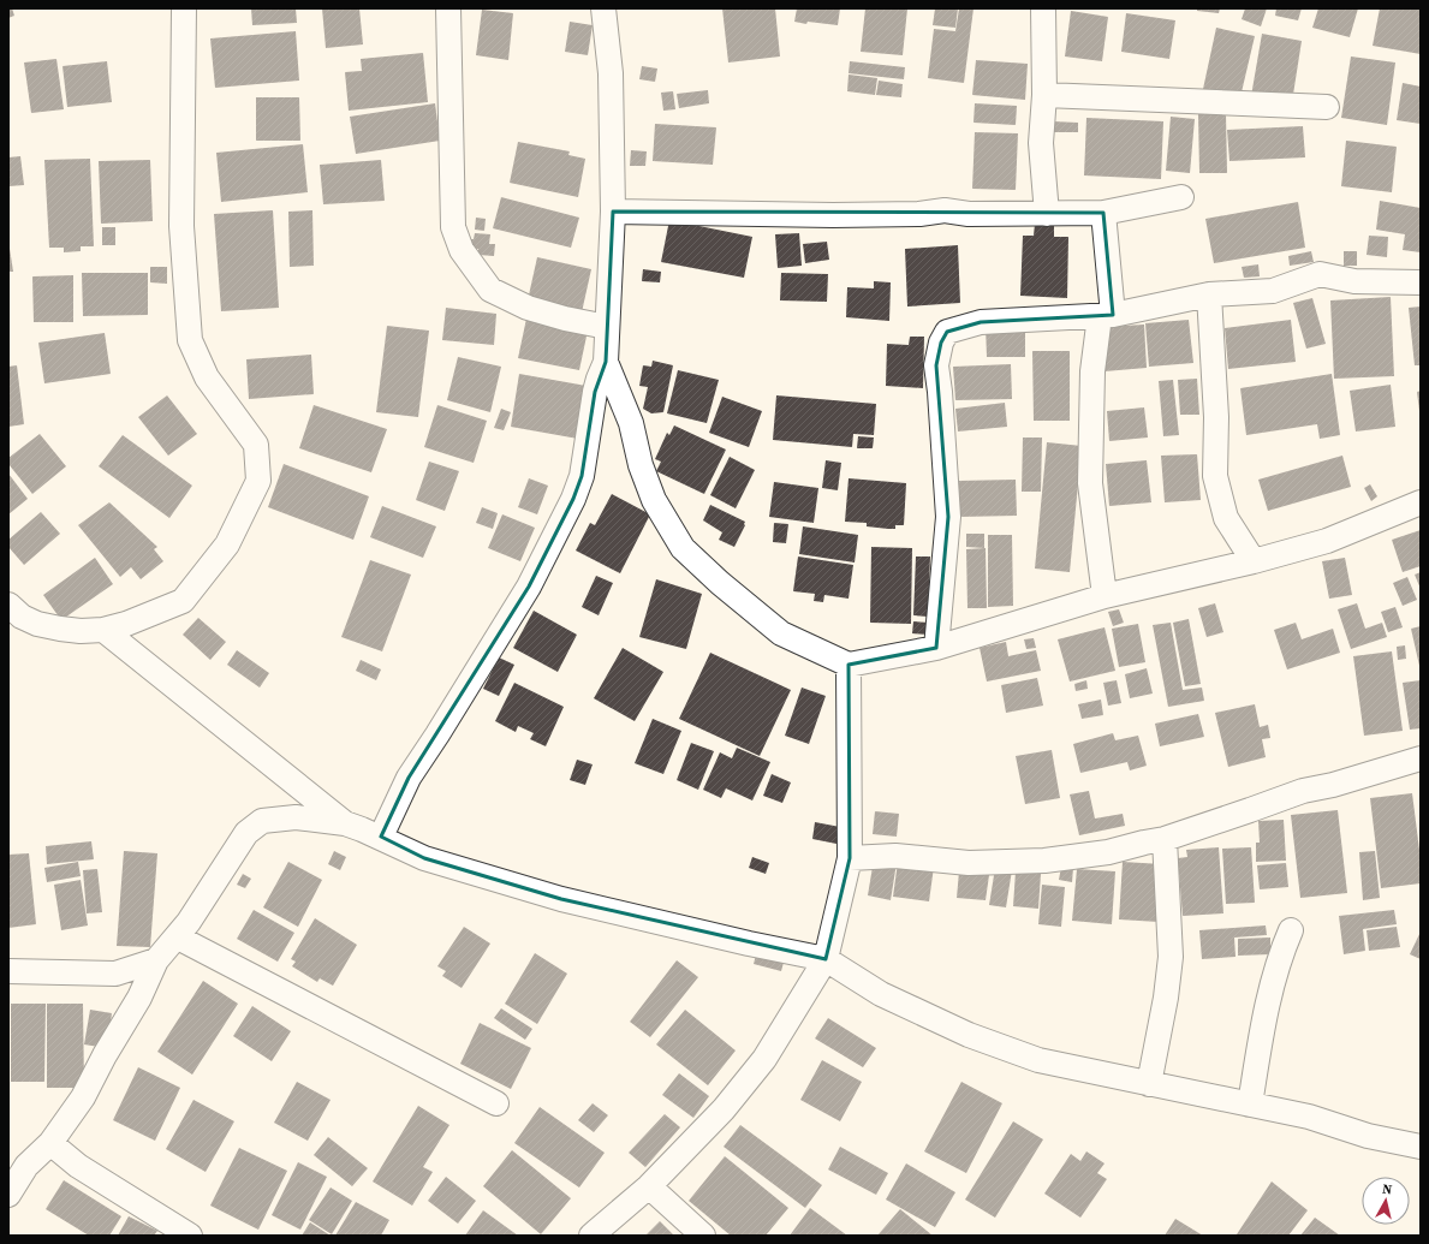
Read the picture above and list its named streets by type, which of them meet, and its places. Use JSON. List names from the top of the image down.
{
  "north": "top"
}
